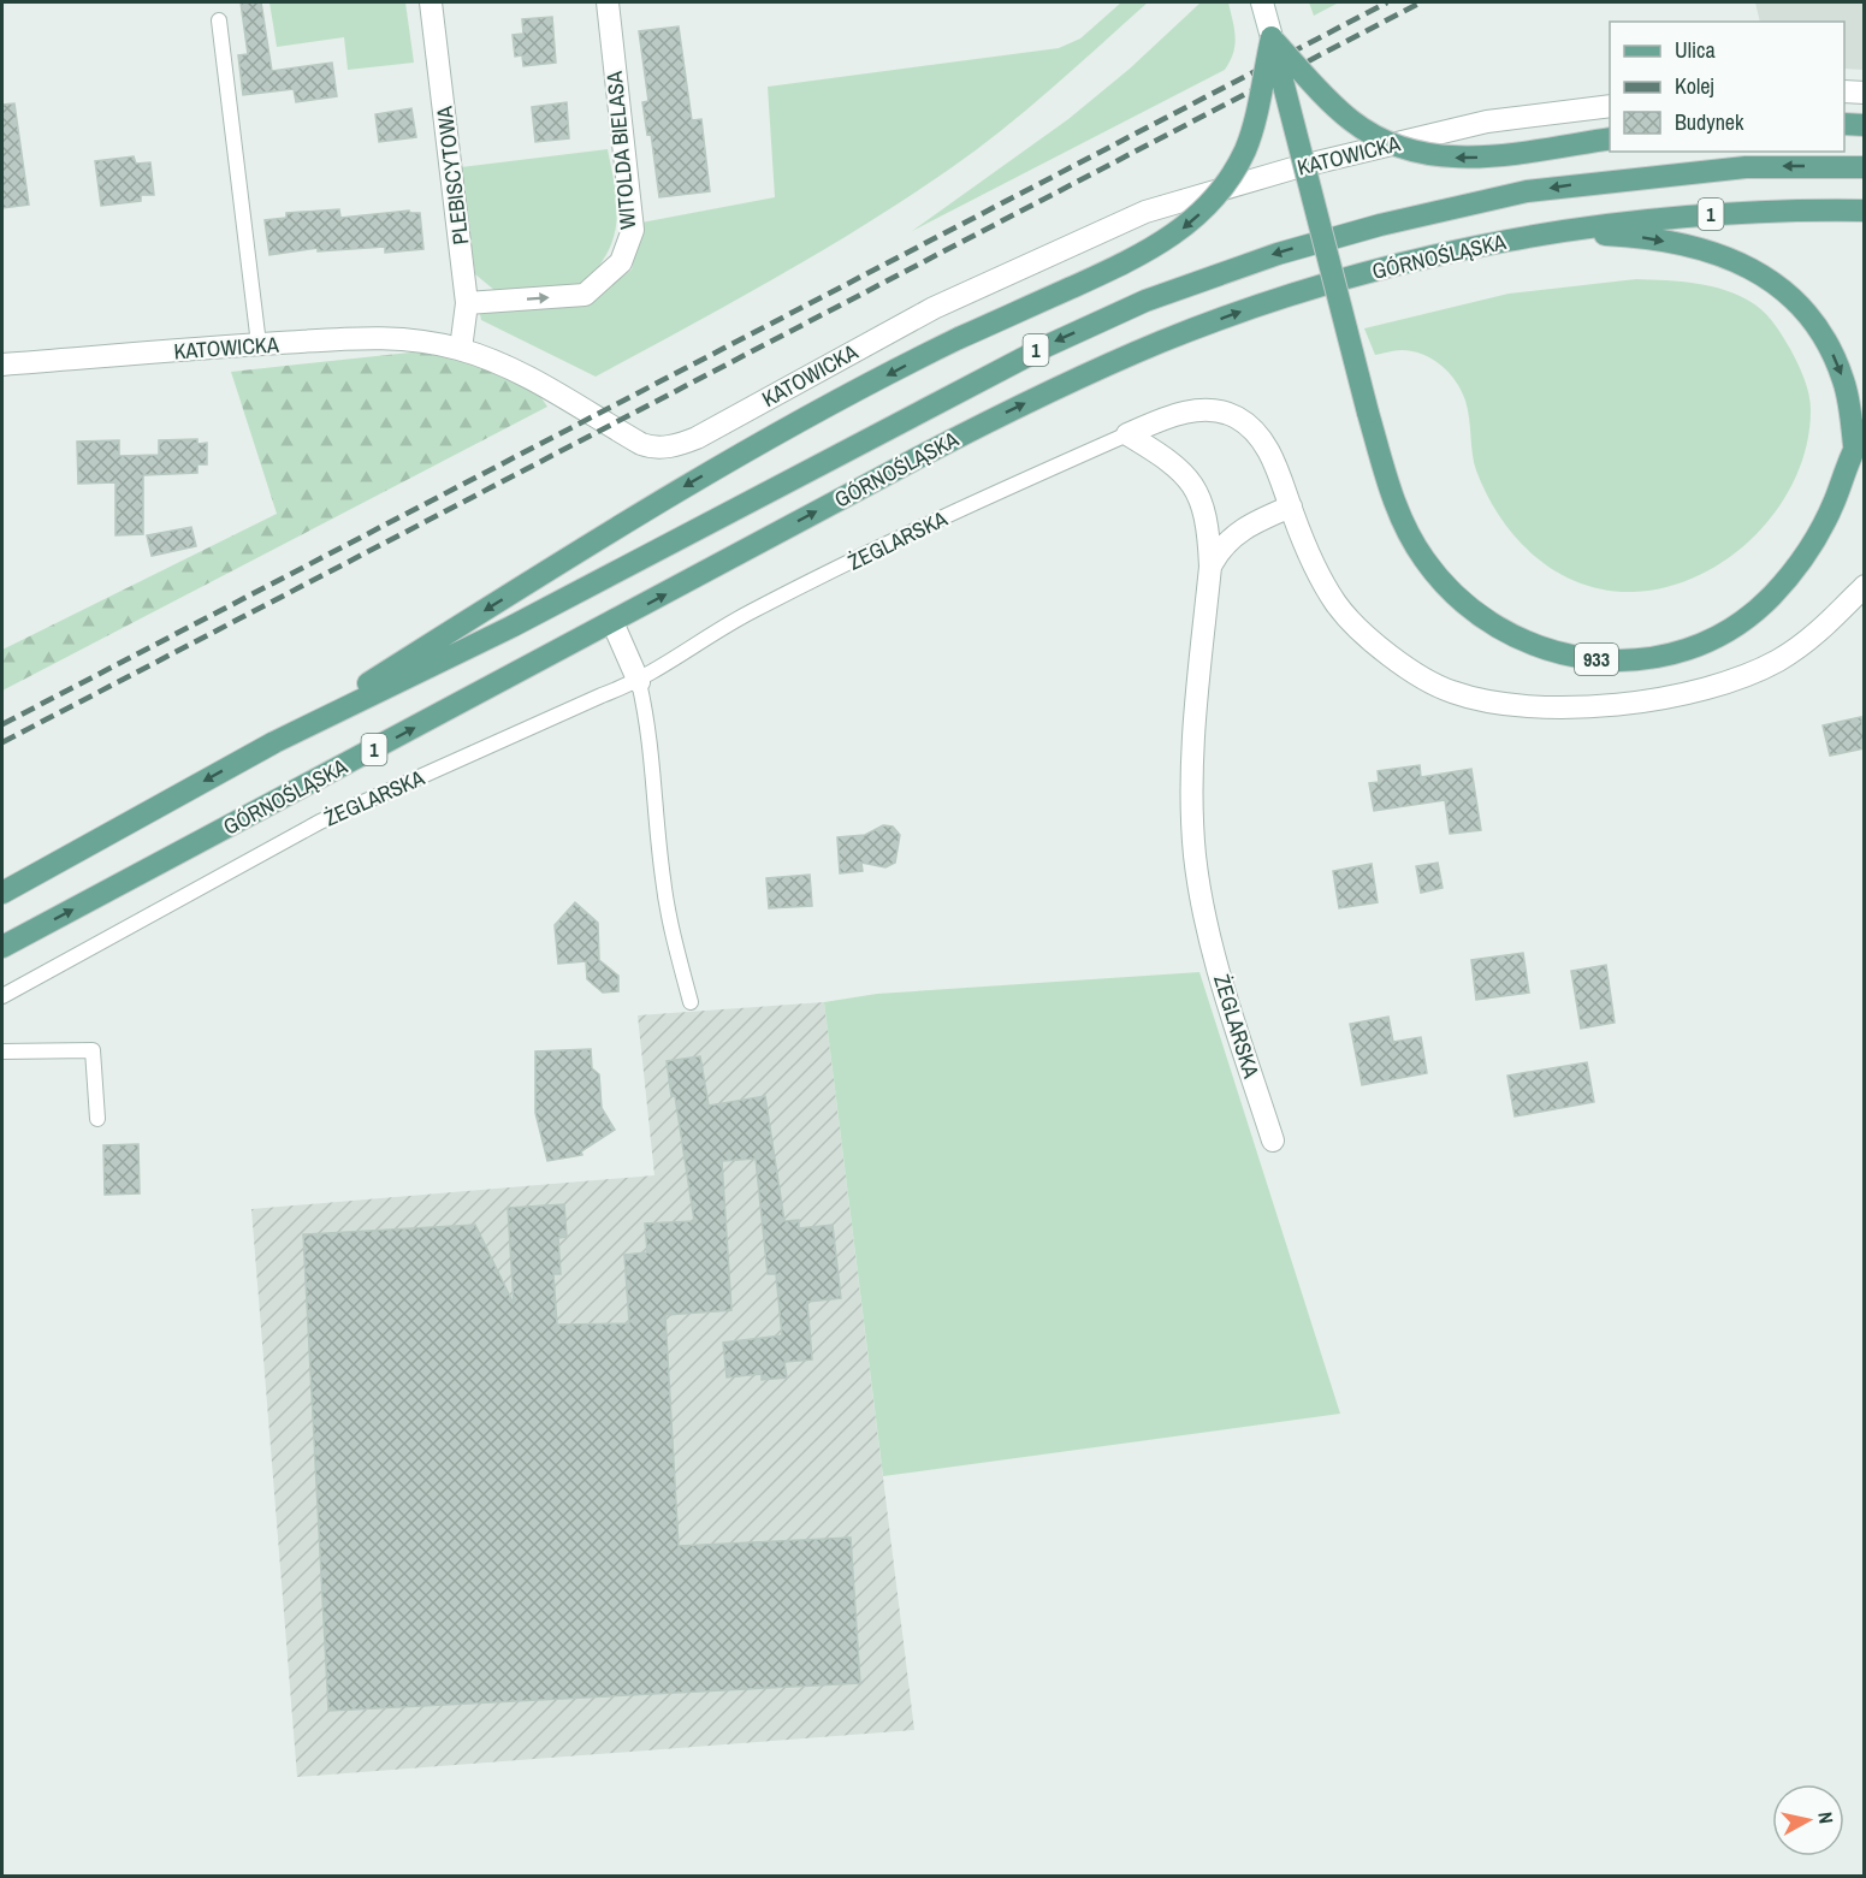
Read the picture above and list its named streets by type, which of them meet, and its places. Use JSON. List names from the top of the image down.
{
  "streets": {
    "main road": ["1", "GÓRNOŚLĄSKA", "933"],
    "street": [
      "WITOLDA BIELASA",
      "KATOWICKA",
      "PLEBISCYTOWA",
      "ŻEGLARSKA"
    ]
  },
  "crossings": [
    ["WITOLDA BIELASA", "PLEBISCYTOWA"],
    ["KATOWICKA", "PLEBISCYTOWA"]
  ],
  "legend": ["Ulica", "Kolej", "Budynek"],
  "north": "right"
}
